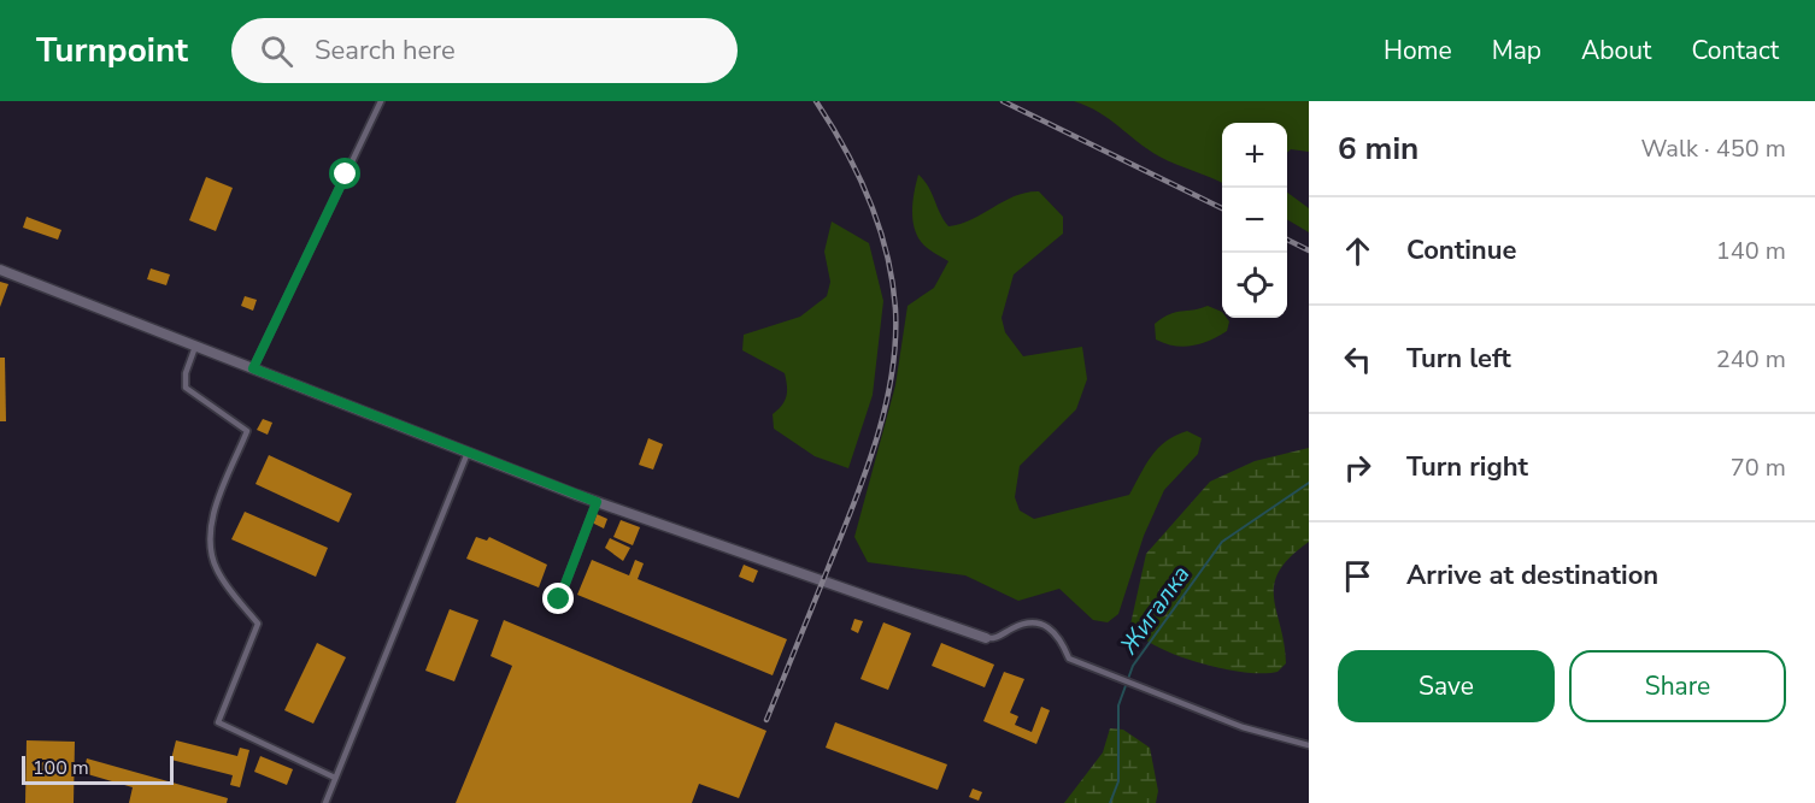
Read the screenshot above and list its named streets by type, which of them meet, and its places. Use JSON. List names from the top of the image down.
{
  "water": ["Жигалка"],
  "scale_bar": "100 m",
  "page": {
    "header": "Turnpoint",
    "search": "Search here",
    "nav": [
      "Home",
      "Map",
      "About",
      "Contact"
    ],
    "heading": ["6 min", "Walk · 450 m"],
    "map_buttons": ["+", "−"],
    "list": [
      ["Continue", "140 m"],
      ["Turn left", "240 m"],
      ["Turn right", "70 m"],
      "Arrive at destination"
    ],
    "buttons": ["Save", "Share"],
    "scale": "100 m"
  }
}
